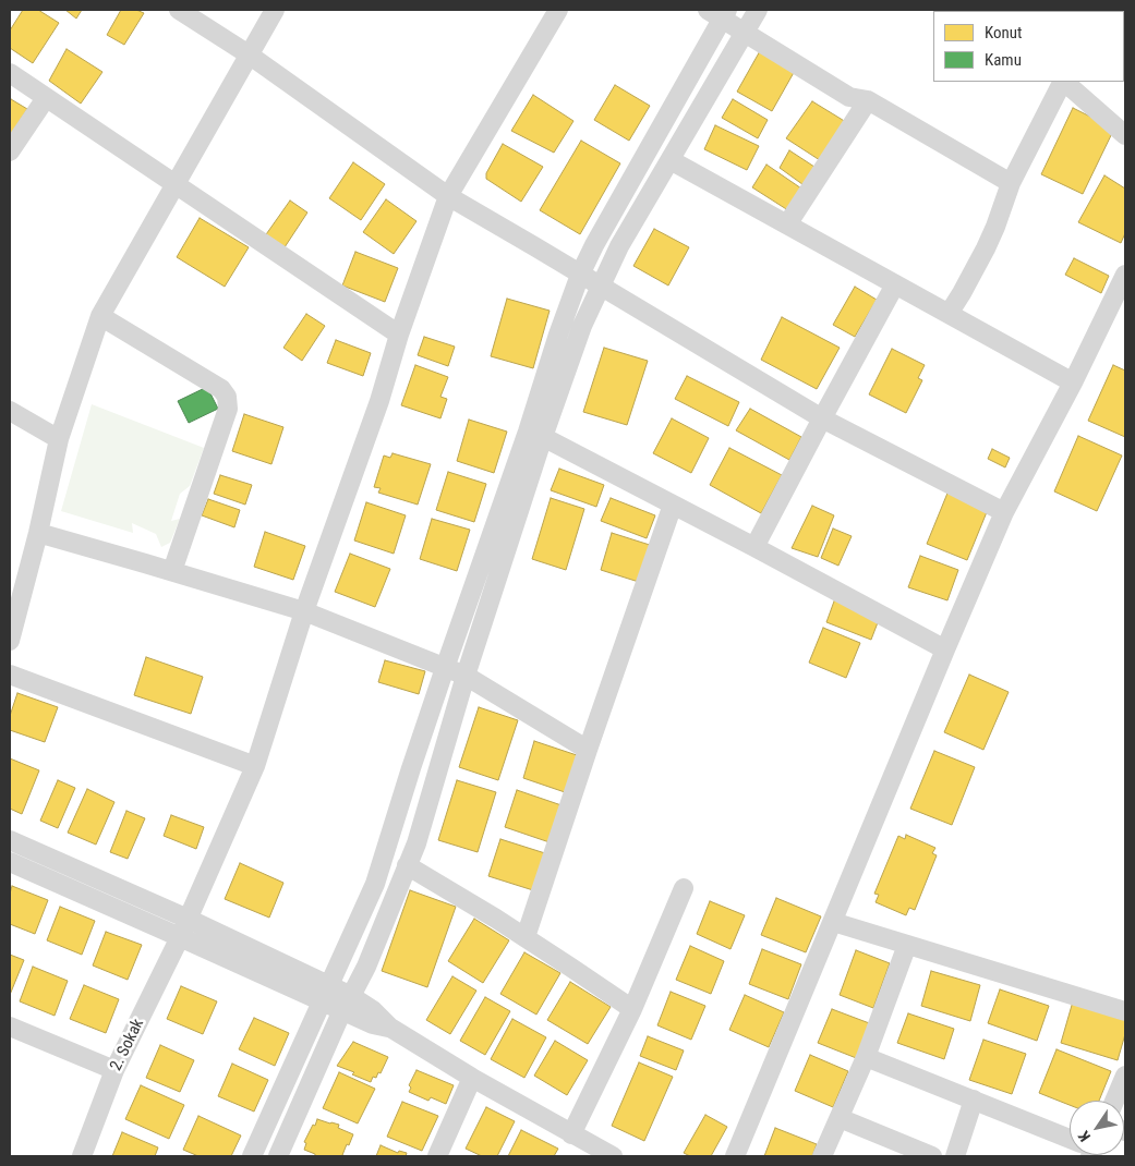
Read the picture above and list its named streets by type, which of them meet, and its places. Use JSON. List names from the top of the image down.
{
  "streets": {
    "street": ["2. Sokak"]
  },
  "legend": ["Konut", "Kamu"],
  "north": "bottom left"
}
